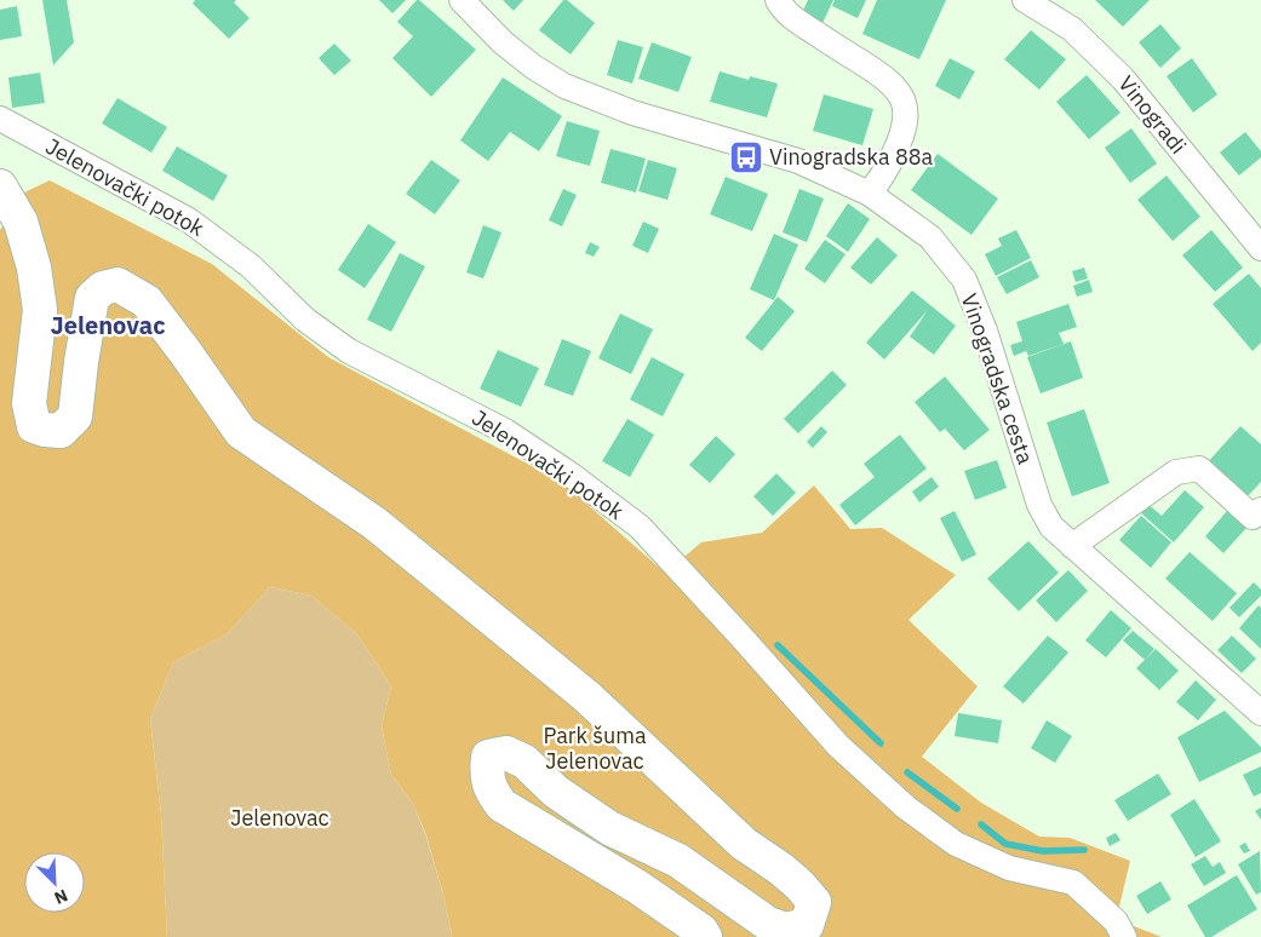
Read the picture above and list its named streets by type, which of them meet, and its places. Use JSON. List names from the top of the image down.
{
  "streets": {
    "street": ["Vinogradi", "Jelenovački potok", "Vinogradska cesta"]
  },
  "districts": ["Jelenovac"],
  "parks": ["Park šuma Jelenovac", "Jelenovac"],
  "places": {
    "bus stop": ["Vinogradska 88a"]
  },
  "north": "bottom right"
}
